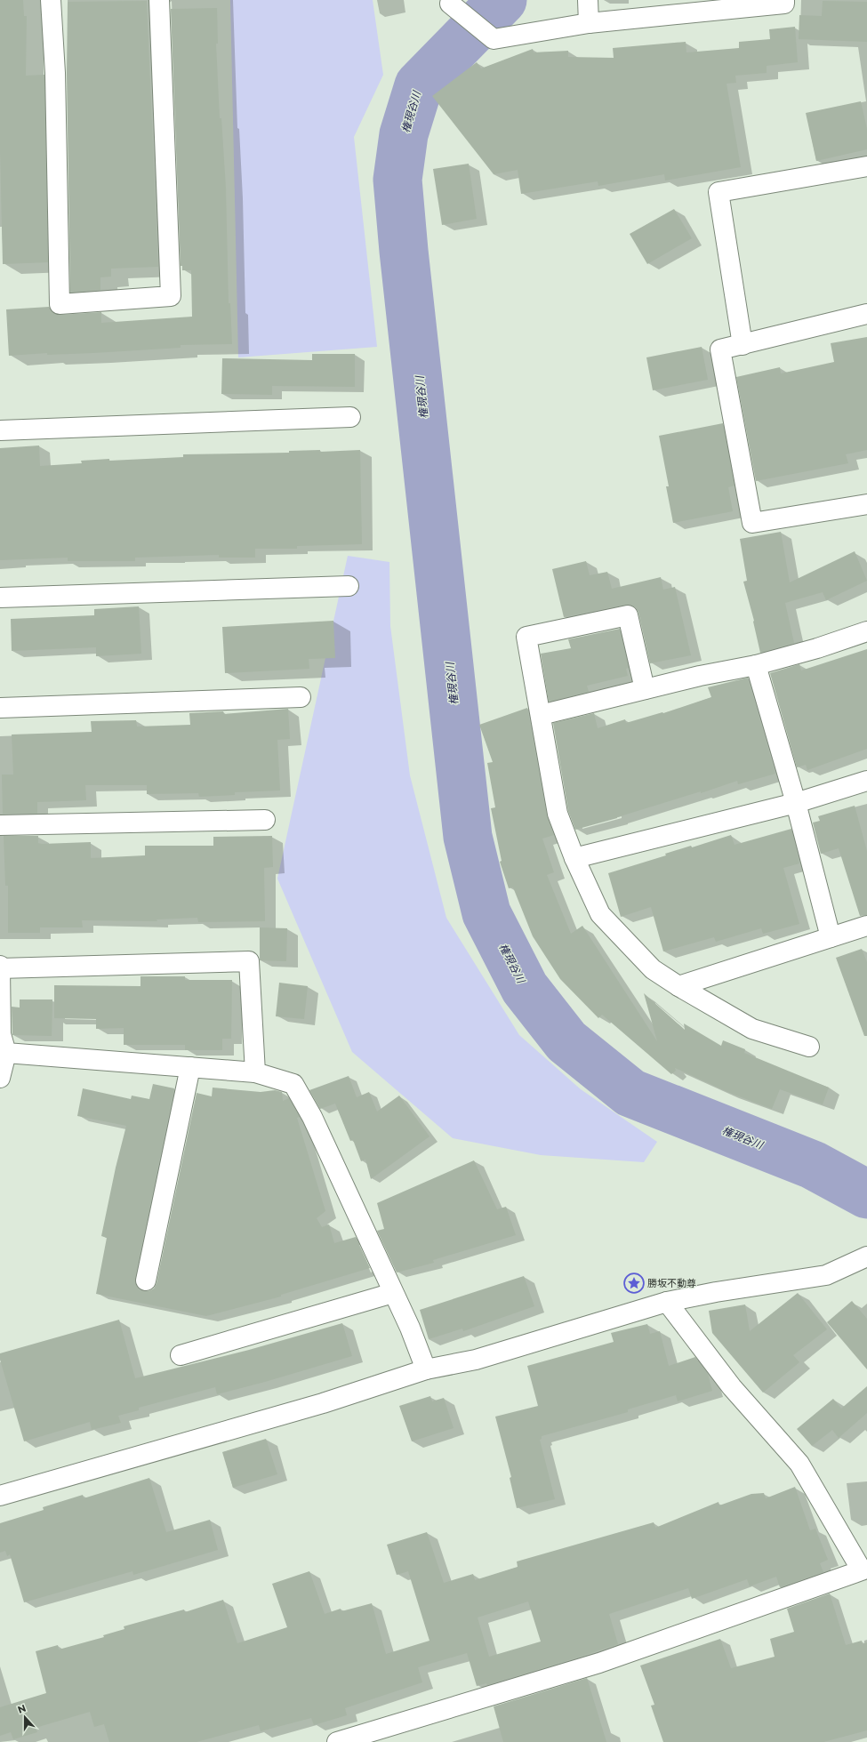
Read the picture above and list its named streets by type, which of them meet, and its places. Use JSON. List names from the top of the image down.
{
  "water": ["権現谷川"],
  "places": {
    "place": ["勝坂不動尊"]
  },
  "north": "top"
}
